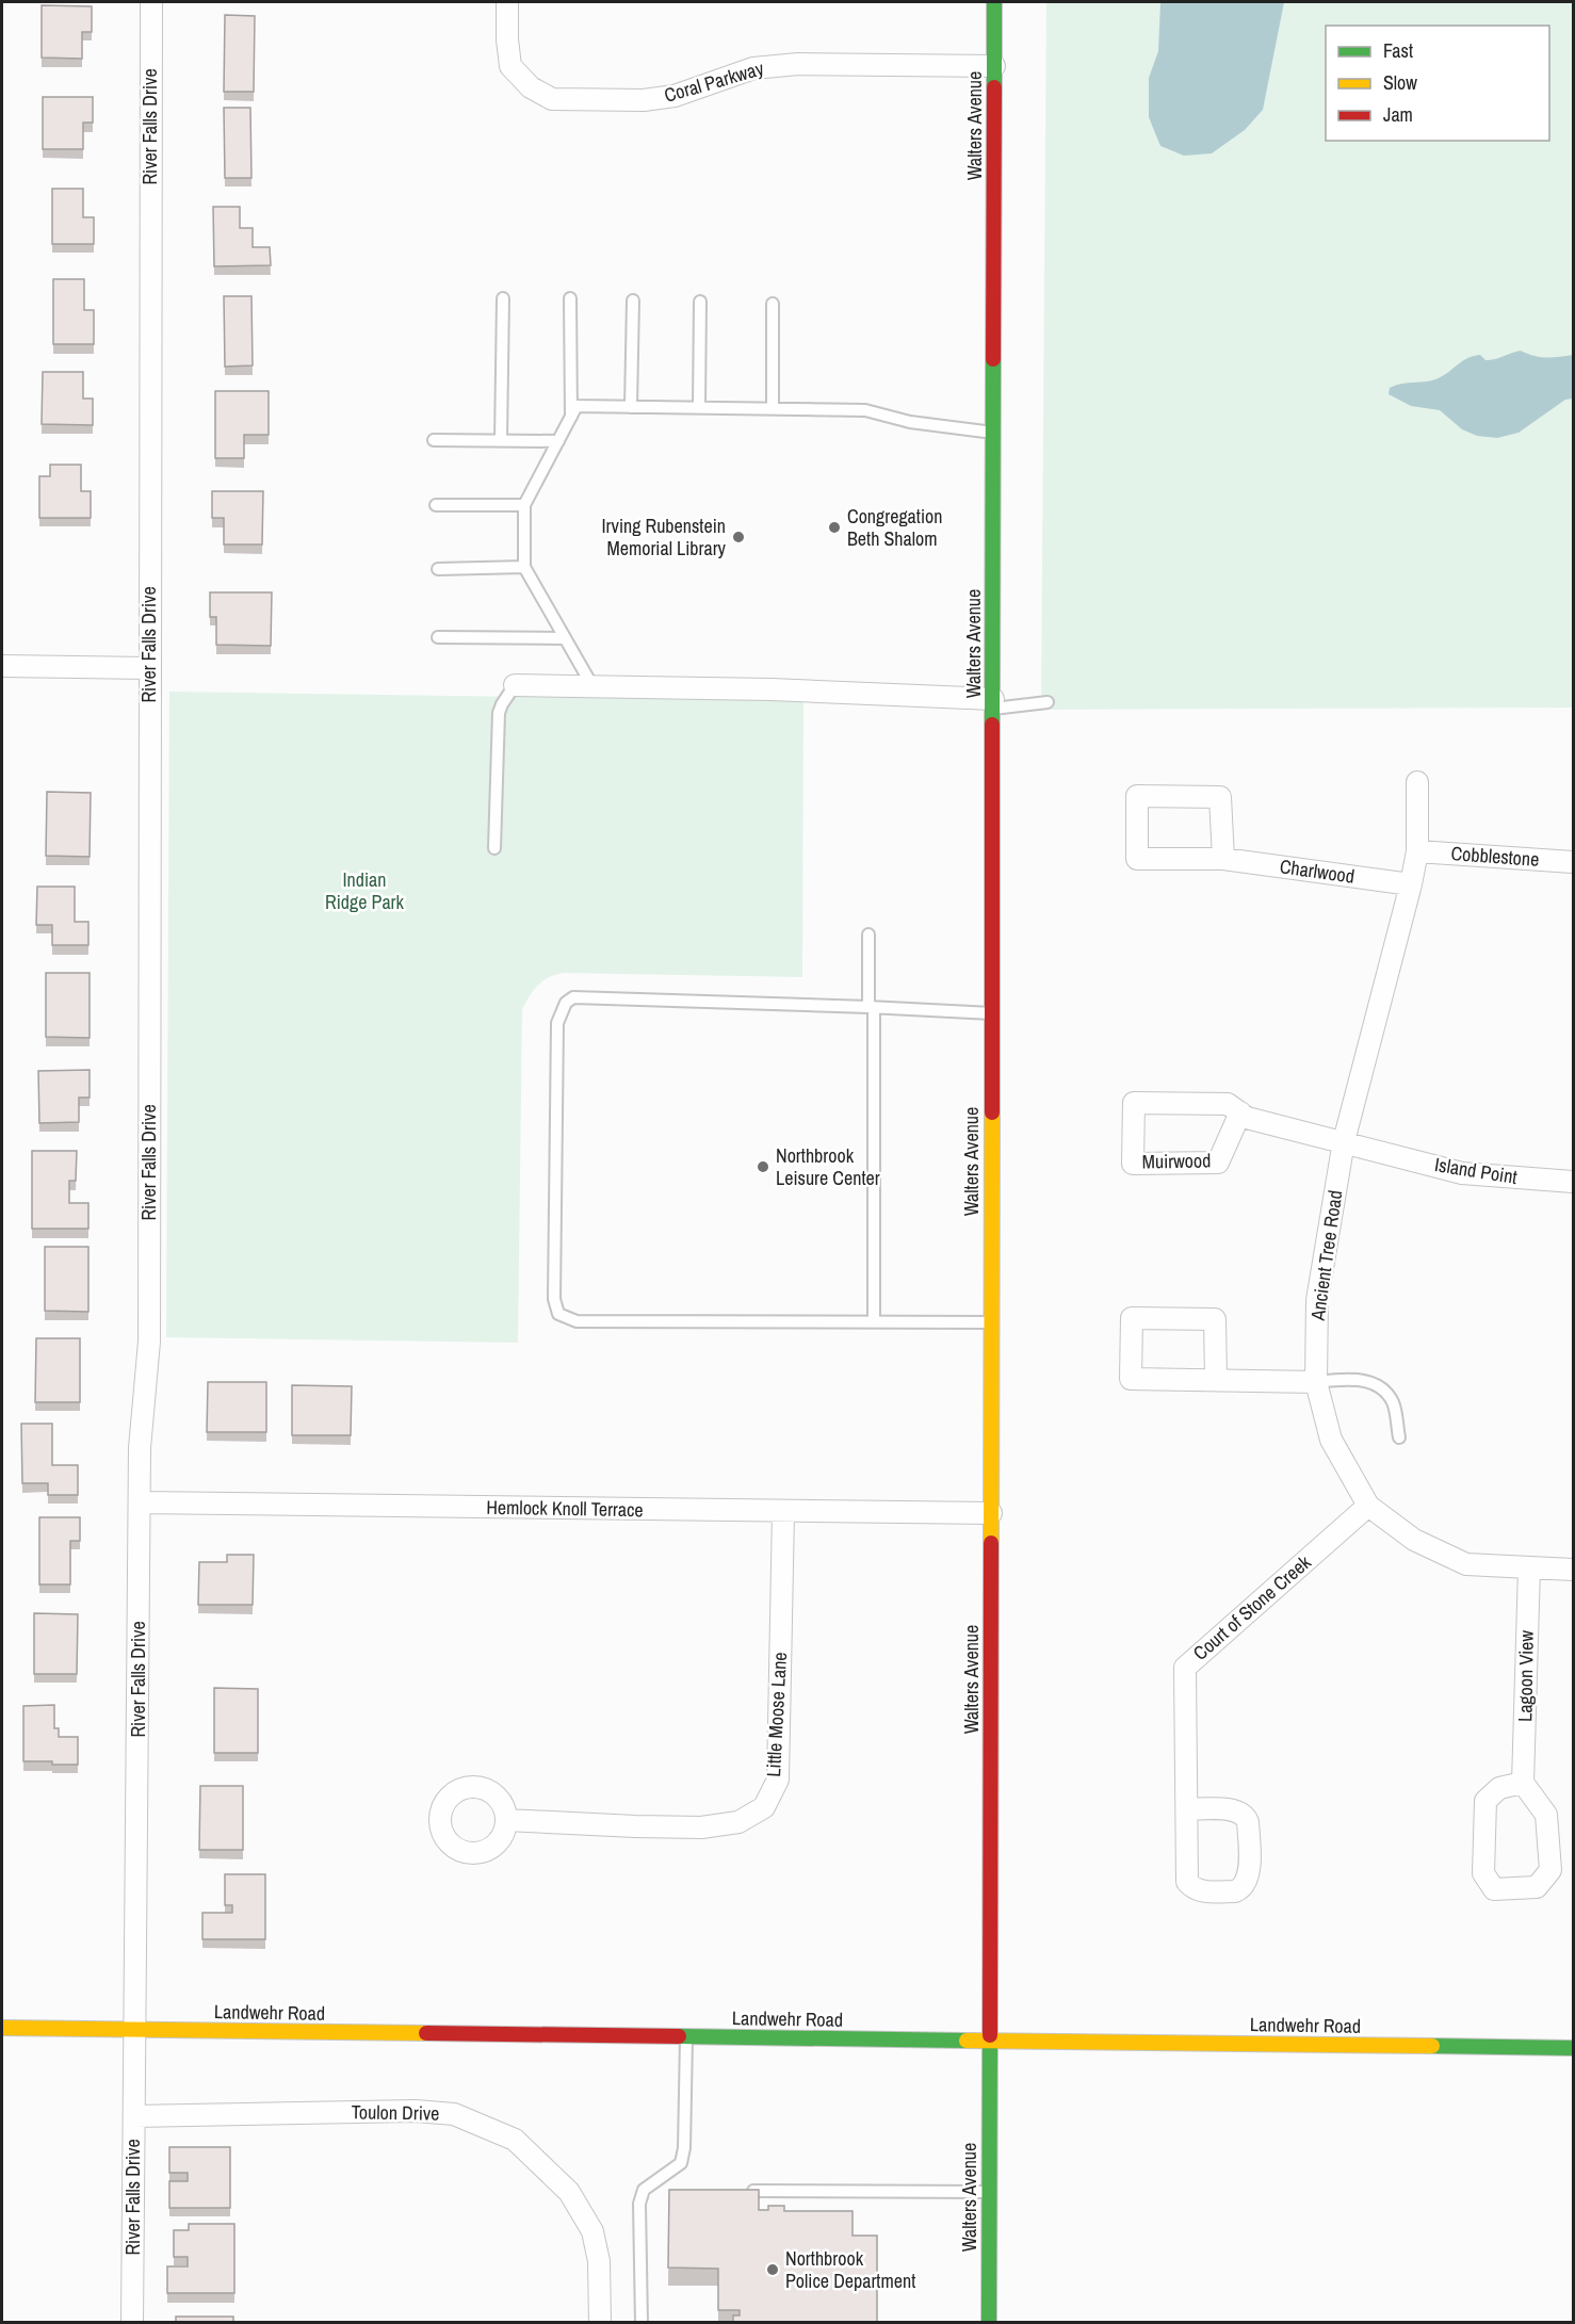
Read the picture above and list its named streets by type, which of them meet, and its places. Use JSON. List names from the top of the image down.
{
  "streets": {
    "main road": ["Walters Avenue", "Landwehr Road"],
    "street": [
      "Coral Parkway",
      "River Falls Drive",
      "Cobblestone",
      "Charlwood",
      "Muirwood",
      "Island Point",
      "Ancient Tree Road",
      "Hemlock Knoll Terrace",
      "Court of Stone Creek",
      "Lagoon View",
      "Little Moose Lane",
      "Toulon Drive"
    ]
  },
  "crossings": [
    ["Coral Parkway", "Walters Avenue"],
    ["Walters Avenue", "Hemlock Knoll Terrace"],
    ["Walters Avenue", "Landwehr Road"],
    ["River Falls Drive", "Hemlock Knoll Terrace"],
    ["River Falls Drive", "Landwehr Road"],
    ["River Falls Drive", "Toulon Drive"],
    ["Cobblestone", "Ancient Tree Road"],
    ["Charlwood", "Ancient Tree Road"],
    ["Muirwood", "Island Point"],
    ["Muirwood", "Ancient Tree Road"],
    ["Island Point", "Ancient Tree Road"],
    ["Ancient Tree Road", "Court of Stone Creek"],
    ["Ancient Tree Road", "Lagoon View"],
    ["Hemlock Knoll Terrace", "Little Moose Lane"]
  ],
  "parks": ["Indian Ridge Park"],
  "places": [
    "Congregation Beth Shalom",
    "Irving Rubenstein Memorial Library",
    "Northbrook Leisure Center",
    "Northbrook Police Department"
  ],
  "legend": ["Fast", "Slow", "Jam"]
}
